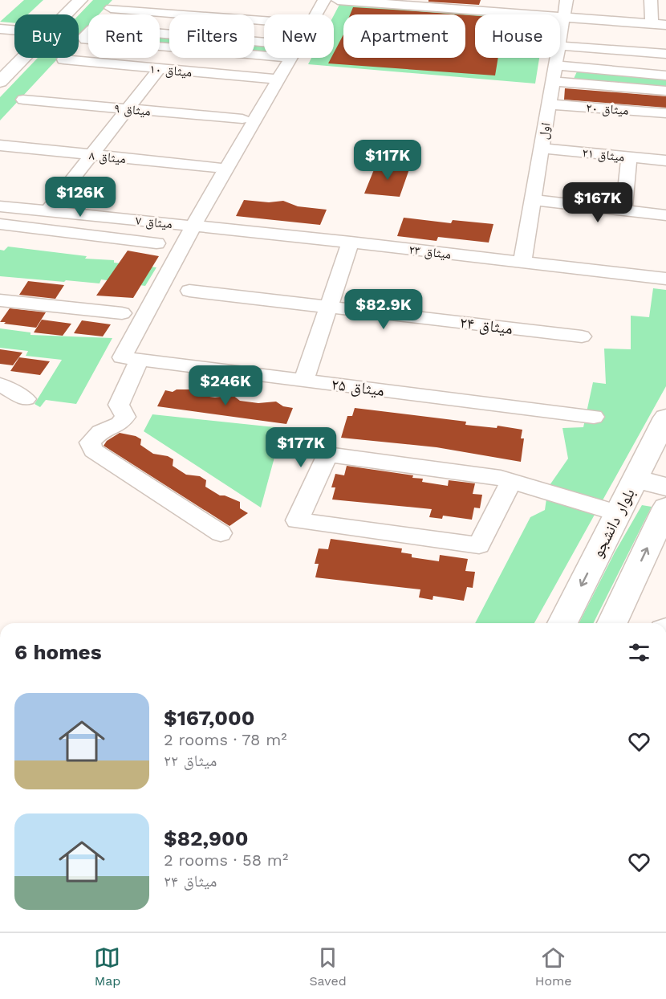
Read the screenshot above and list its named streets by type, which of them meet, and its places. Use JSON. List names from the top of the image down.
{
  "streets": {
    "main road": ["بلوار دانشجو"],
    "street": [
      "میثاق ۱۰",
      "میثاق ۲۰",
      "میثاق ۹",
      "اول",
      "میثاق ۲۱",
      "میثاق ۸",
      "میثاق ۷",
      "میثاق ۲۳",
      "میثاق ۲۴",
      "میثاق ۲۵"
    ]
  },
  "crossings": [
    ["میثاق ۲۰", "اول"],
    ["اول", "میثاق ۲۱"],
    ["اول", "میثاق ۲۳"],
    ["میثاق ۷", "میثاق ۲۳"]
  ],
  "page": {
    "chip": [
      "Buy",
      "Rent",
      "Filters",
      "New",
      "Apartment",
      "House"
    ],
    "price": [
      "$117K",
      "$126K",
      "$167K",
      "$82.9K",
      "$246K",
      "$177K"
    ],
    "heading": "6 homes",
    "list": [
      {
        "name": "$167,000",
        "note": "2 rooms · 78 m² · میثاق ۲۲"
      },
      {
        "name": "$82,900",
        "note": "2 rooms · 58 m² · میثاق ۲۴"
      }
    ],
    "tabs": ["Map", "Saved", "Home"]
  }
}
